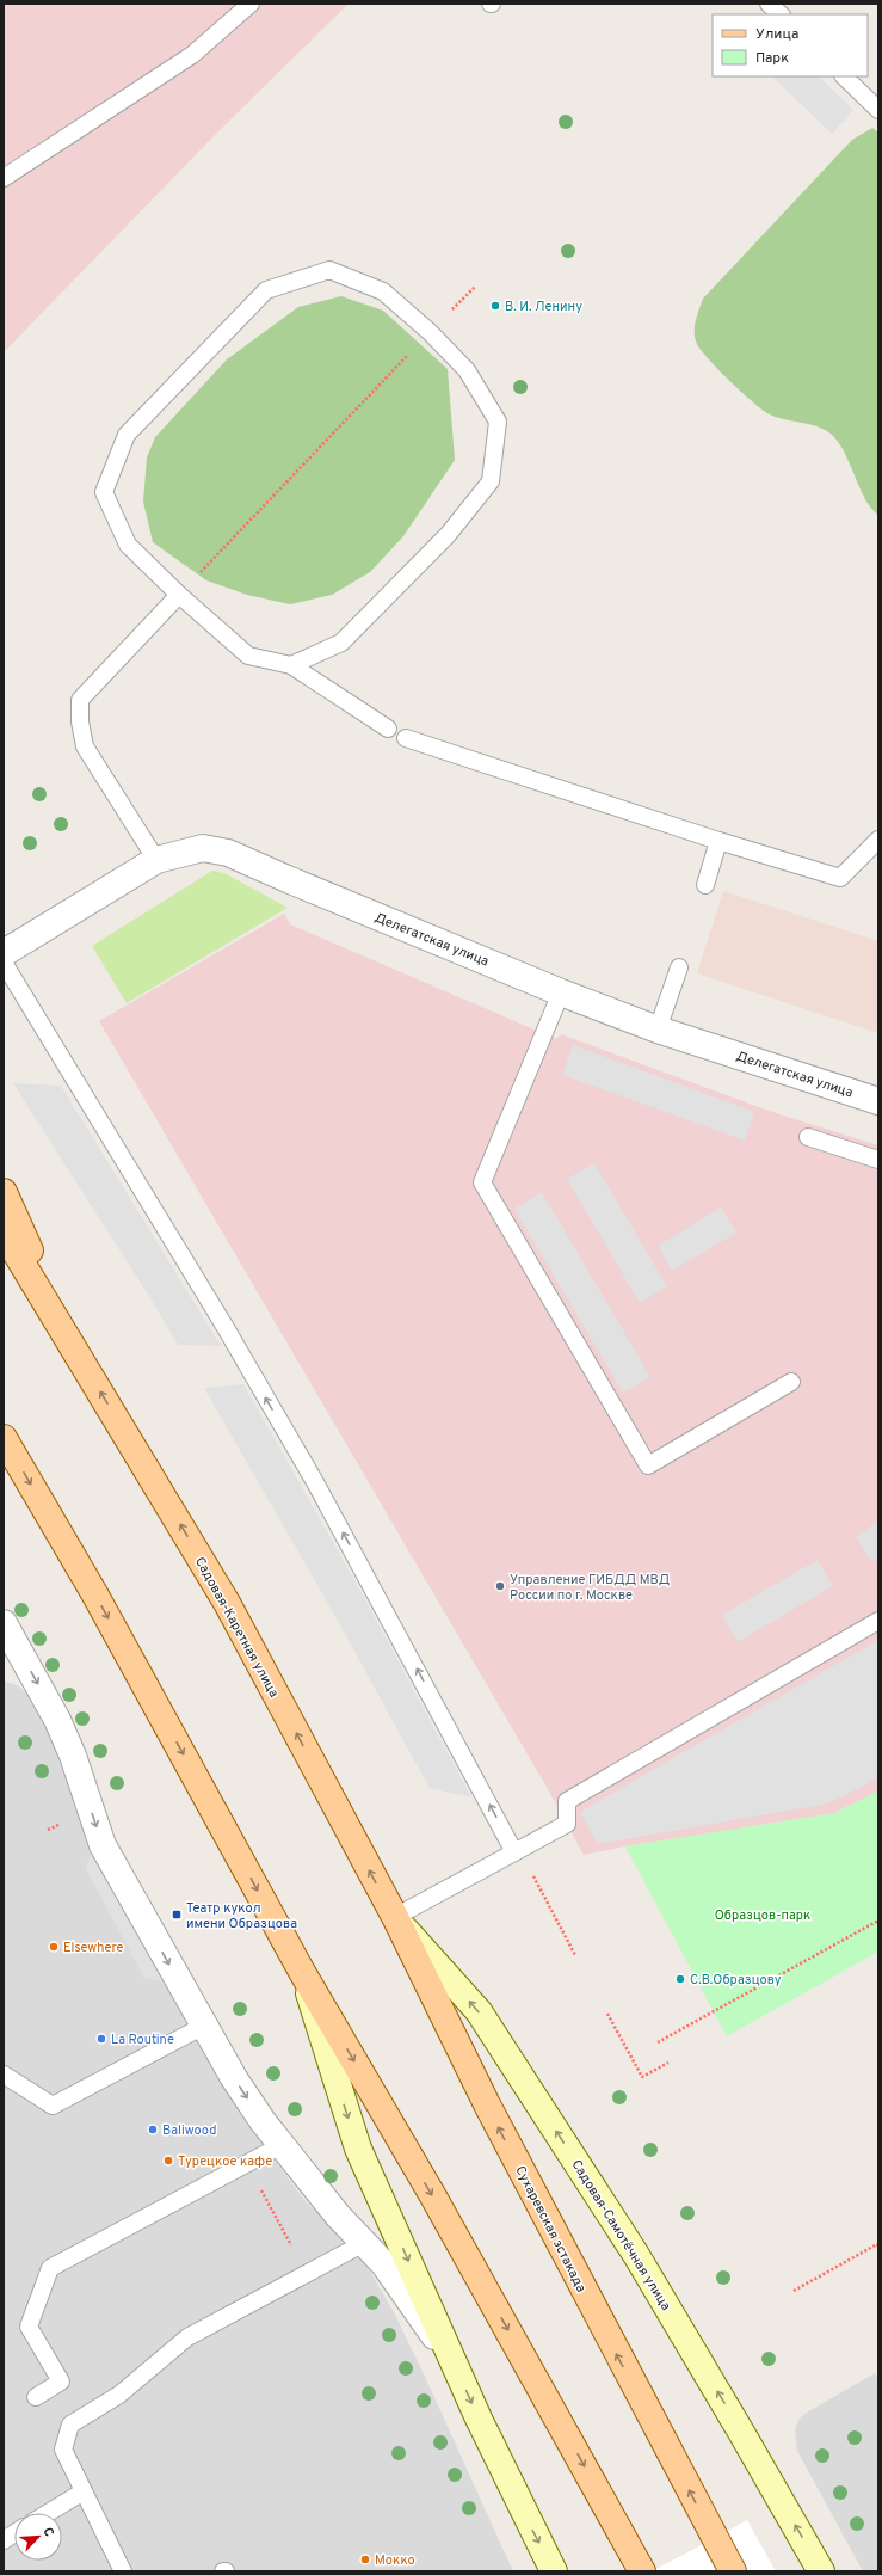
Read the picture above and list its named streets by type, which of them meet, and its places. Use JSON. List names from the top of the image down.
{
  "streets": {
    "main road": ["Садовая-Каретная улица", "Сухаревская эстакада", "Садовая-Самотёчная улица"],
    "street": ["Делегатская улица"]
  },
  "crossings": [
    ["Садовая-Каретная улица", "Сухаревская эстакада"],
    ["Садовая-Каретная улица", "Садовая-Самотёчная улица"],
    ["Сухаревская эстакада", "Садовая-Самотёчная улица"]
  ],
  "parks": ["Образцов-парк"],
  "places": {
    "other": [
      "В. И. Ленину",
      "Управление ГИБДД МВД России по г. Москве",
      "Elsewhere",
      "С.В.Образцову",
      "La Routine",
      "Baliwood",
      "Турецкое кафе",
      "Мокко"
    ],
    "transit": ["Театр кукол имени Образцова"]
  },
  "legend": ["Улица", "Парк"],
  "north": "top right"
}
